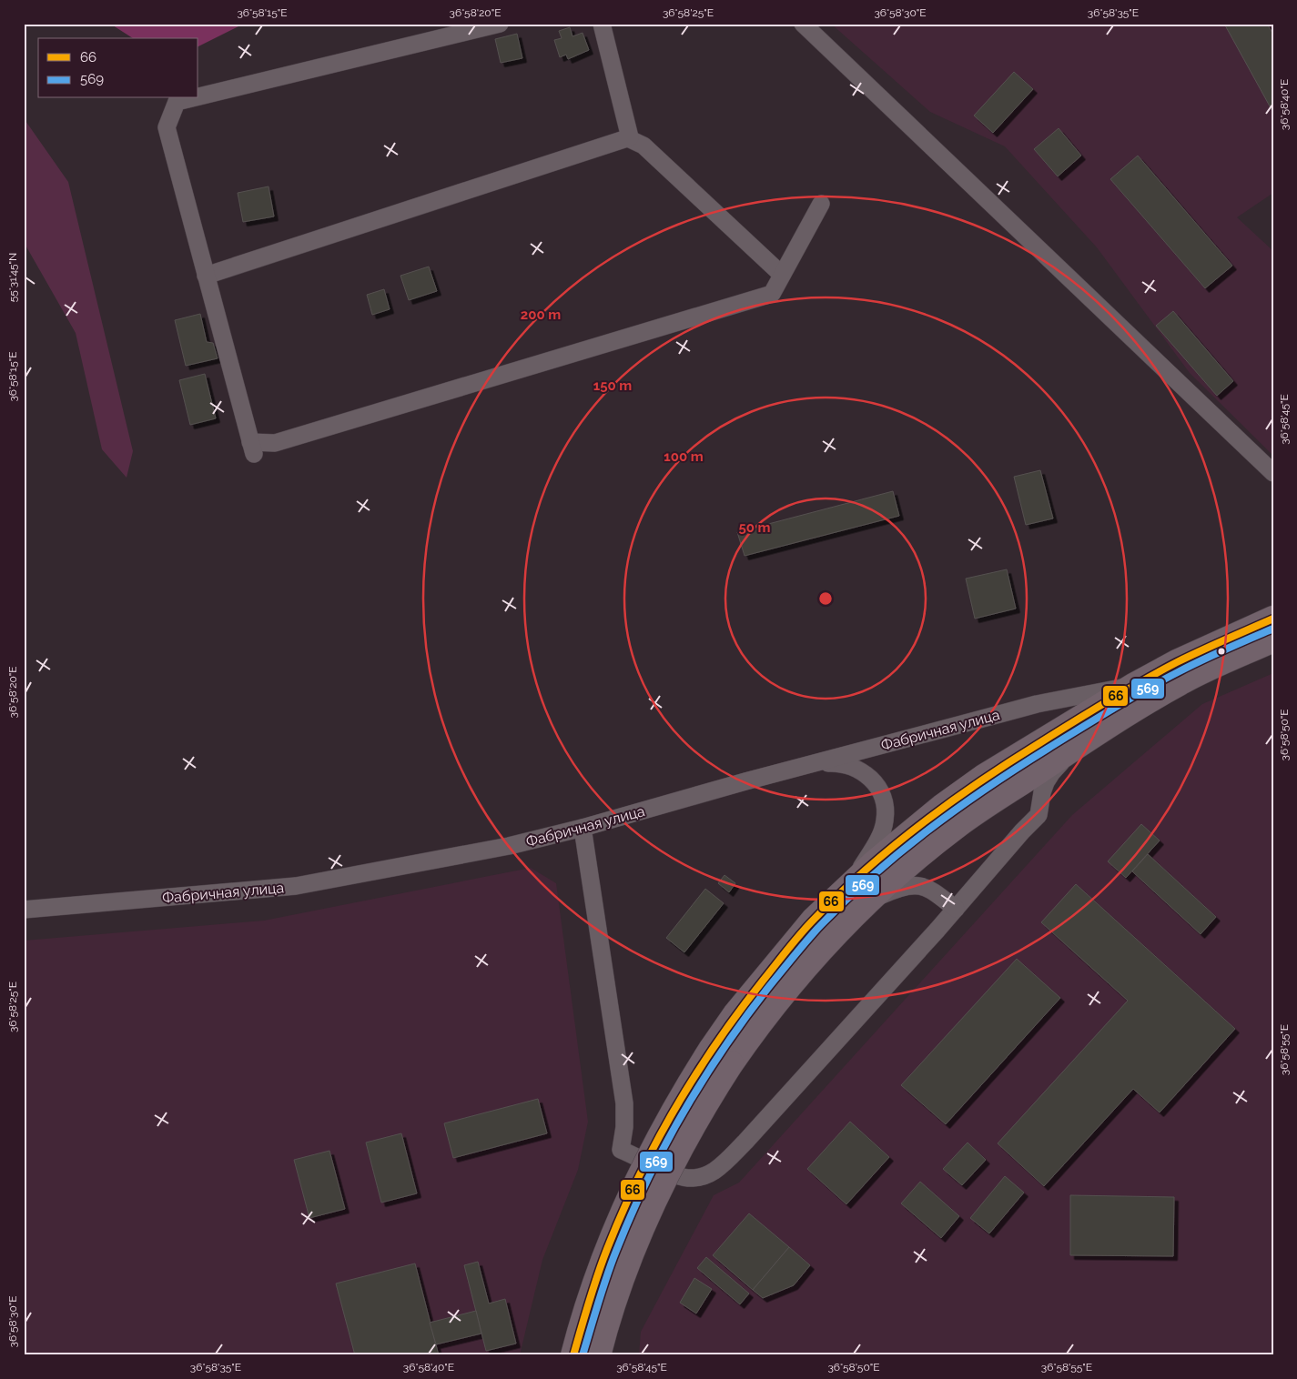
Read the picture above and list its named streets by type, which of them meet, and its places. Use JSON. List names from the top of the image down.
{
  "streets": {
    "street": ["Фабричная улица"]
  },
  "lines": ["transit line 66", "transit line 569"],
  "legend": ["66", "569"],
  "coordinates": [
    "36°58'15\"E",
    "36°58'20\"E",
    "36°58'25\"E",
    "36°58'30\"E",
    "36°58'35\"E",
    "36°58'40\"E",
    "55°31'45\"N",
    "36°58'45\"E",
    "36°58'50\"E",
    "36°58'55\"E"
  ],
  "rings": [
    "200 m",
    "150 m",
    "100 m",
    "50 m"
  ]
}
